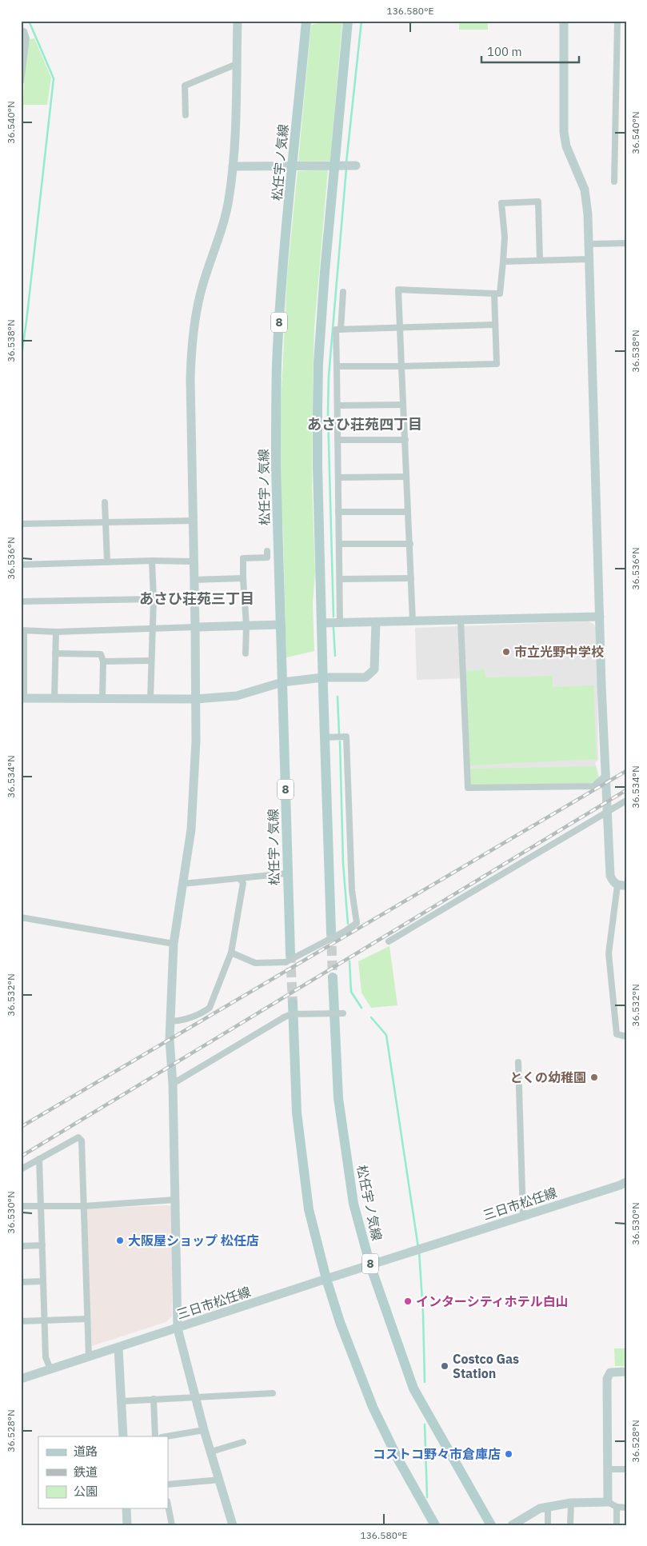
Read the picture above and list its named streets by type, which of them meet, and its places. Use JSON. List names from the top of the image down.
{
  "streets": {
    "main road": ["松任宇ノ気線", "8"],
    "street": ["三日市松任線"]
  },
  "crossings": [
    ["松任宇ノ気線", "三日市松任線"]
  ],
  "districts": ["あさひ荘苑四丁目", "あさひ荘苑三丁目"],
  "places": [
    "市立光野中学校",
    "とくの幼稚園",
    "大阪屋ショップ 松任店",
    "インターシティホテル白山",
    "Costco Gas Station",
    "コストコ野々市倉庫店"
  ],
  "legend": ["道路", "鉄道", "公園"],
  "scale_bar": "100 m",
  "coordinates": [
    "136.580°E",
    "36.540°N",
    "36.538°N",
    "36.536°N",
    "36.534°N",
    "36.532°N",
    "36.530°N",
    "36.528°N"
  ]
}
